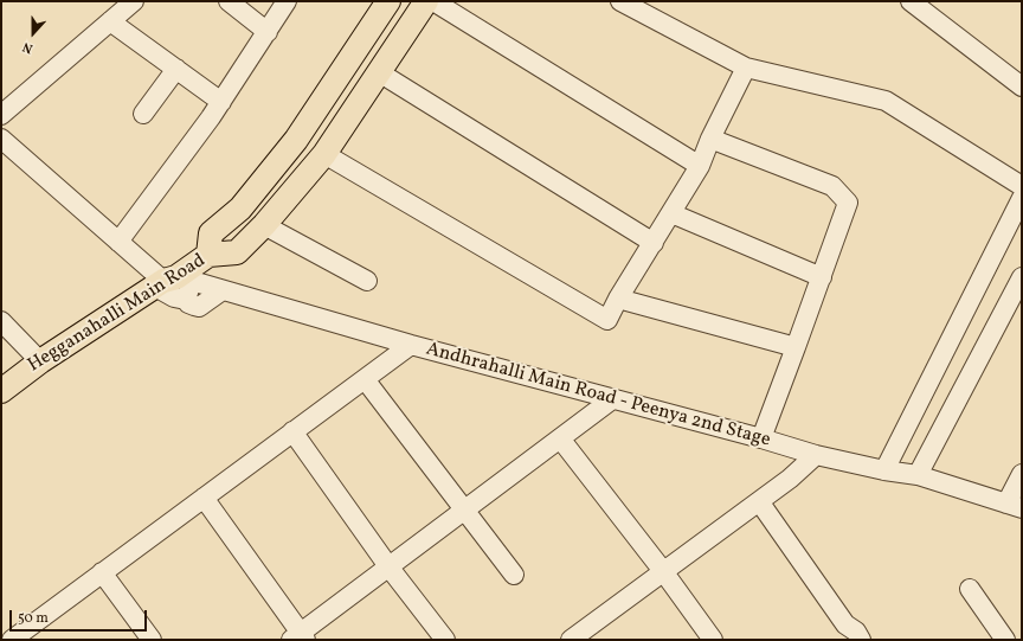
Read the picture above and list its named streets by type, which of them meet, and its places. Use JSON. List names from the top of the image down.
{
  "streets": {
    "main road": ["Hegganahalli Main Road"],
    "street": ["Andhrahalli Main Road - Peenya 2nd Stage"]
  },
  "crossings": [
    ["Hegganahalli Main Road", "Andhrahalli Main Road - Peenya 2nd Stage"]
  ],
  "scale_bar": "50 m",
  "north": "bottom"
}
